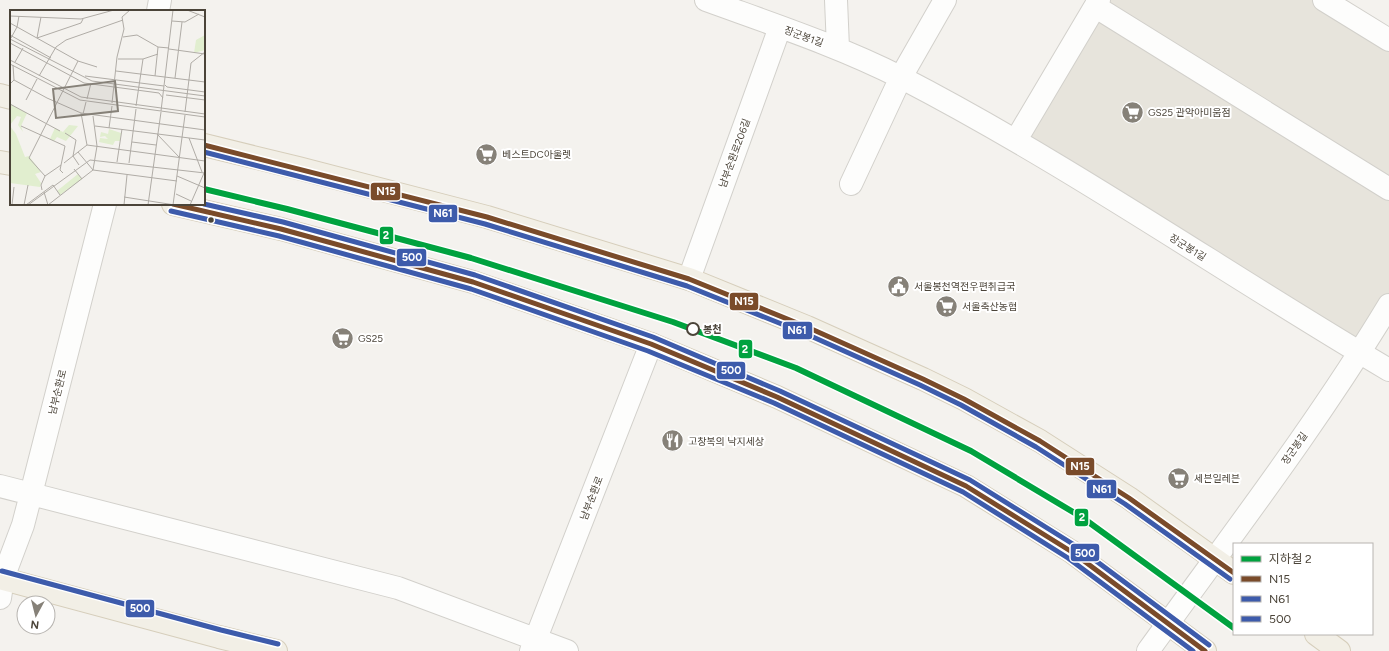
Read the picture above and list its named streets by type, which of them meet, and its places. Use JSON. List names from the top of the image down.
{
  "streets": {
    "street": [
      "장군봉1길",
      "남부순환로206길",
      "남부순환로",
      "장군봉길"
    ]
  },
  "crossings": [
    ["장군봉1길", "남부순환로206길"],
    ["장군봉1길", "장군봉길"]
  ],
  "places": {
    "supermarket": [
      "GS25 관악아미움점",
      "베스트DC아울렛",
      "서울축산농협",
      "GS25",
      "세븐일레븐"
    ],
    "public building": ["서울봉천역전우편취급국"],
    "other": ["봉천"],
    "restaurant": ["고창복의 낙지세상"]
  },
  "lines": [
    "transit line N15",
    "transit line N61",
    "metro line 2",
    "transit line 500"
  ],
  "legend": [
    "지하철 2",
    "N15",
    "N61",
    "500"
  ],
  "north": "bottom"
}
